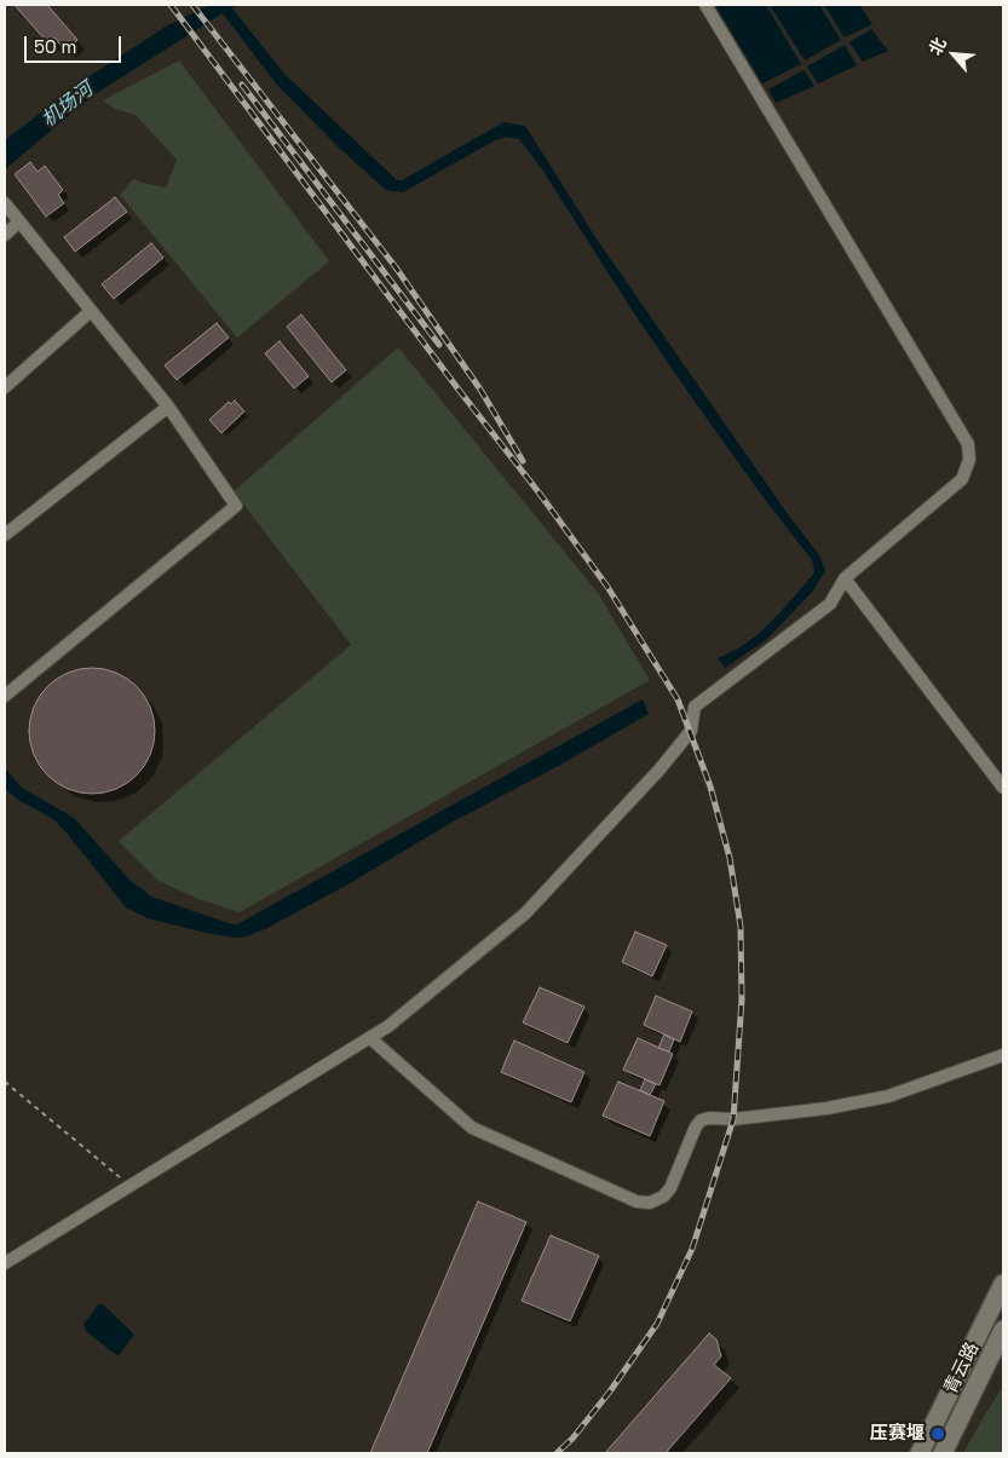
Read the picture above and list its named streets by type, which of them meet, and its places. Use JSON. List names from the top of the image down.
{
  "streets": {
    "street": ["青云路"]
  },
  "water": ["机场河"],
  "places": ["压赛堰"],
  "scale_bar": "50 m",
  "north": "top left"
}
